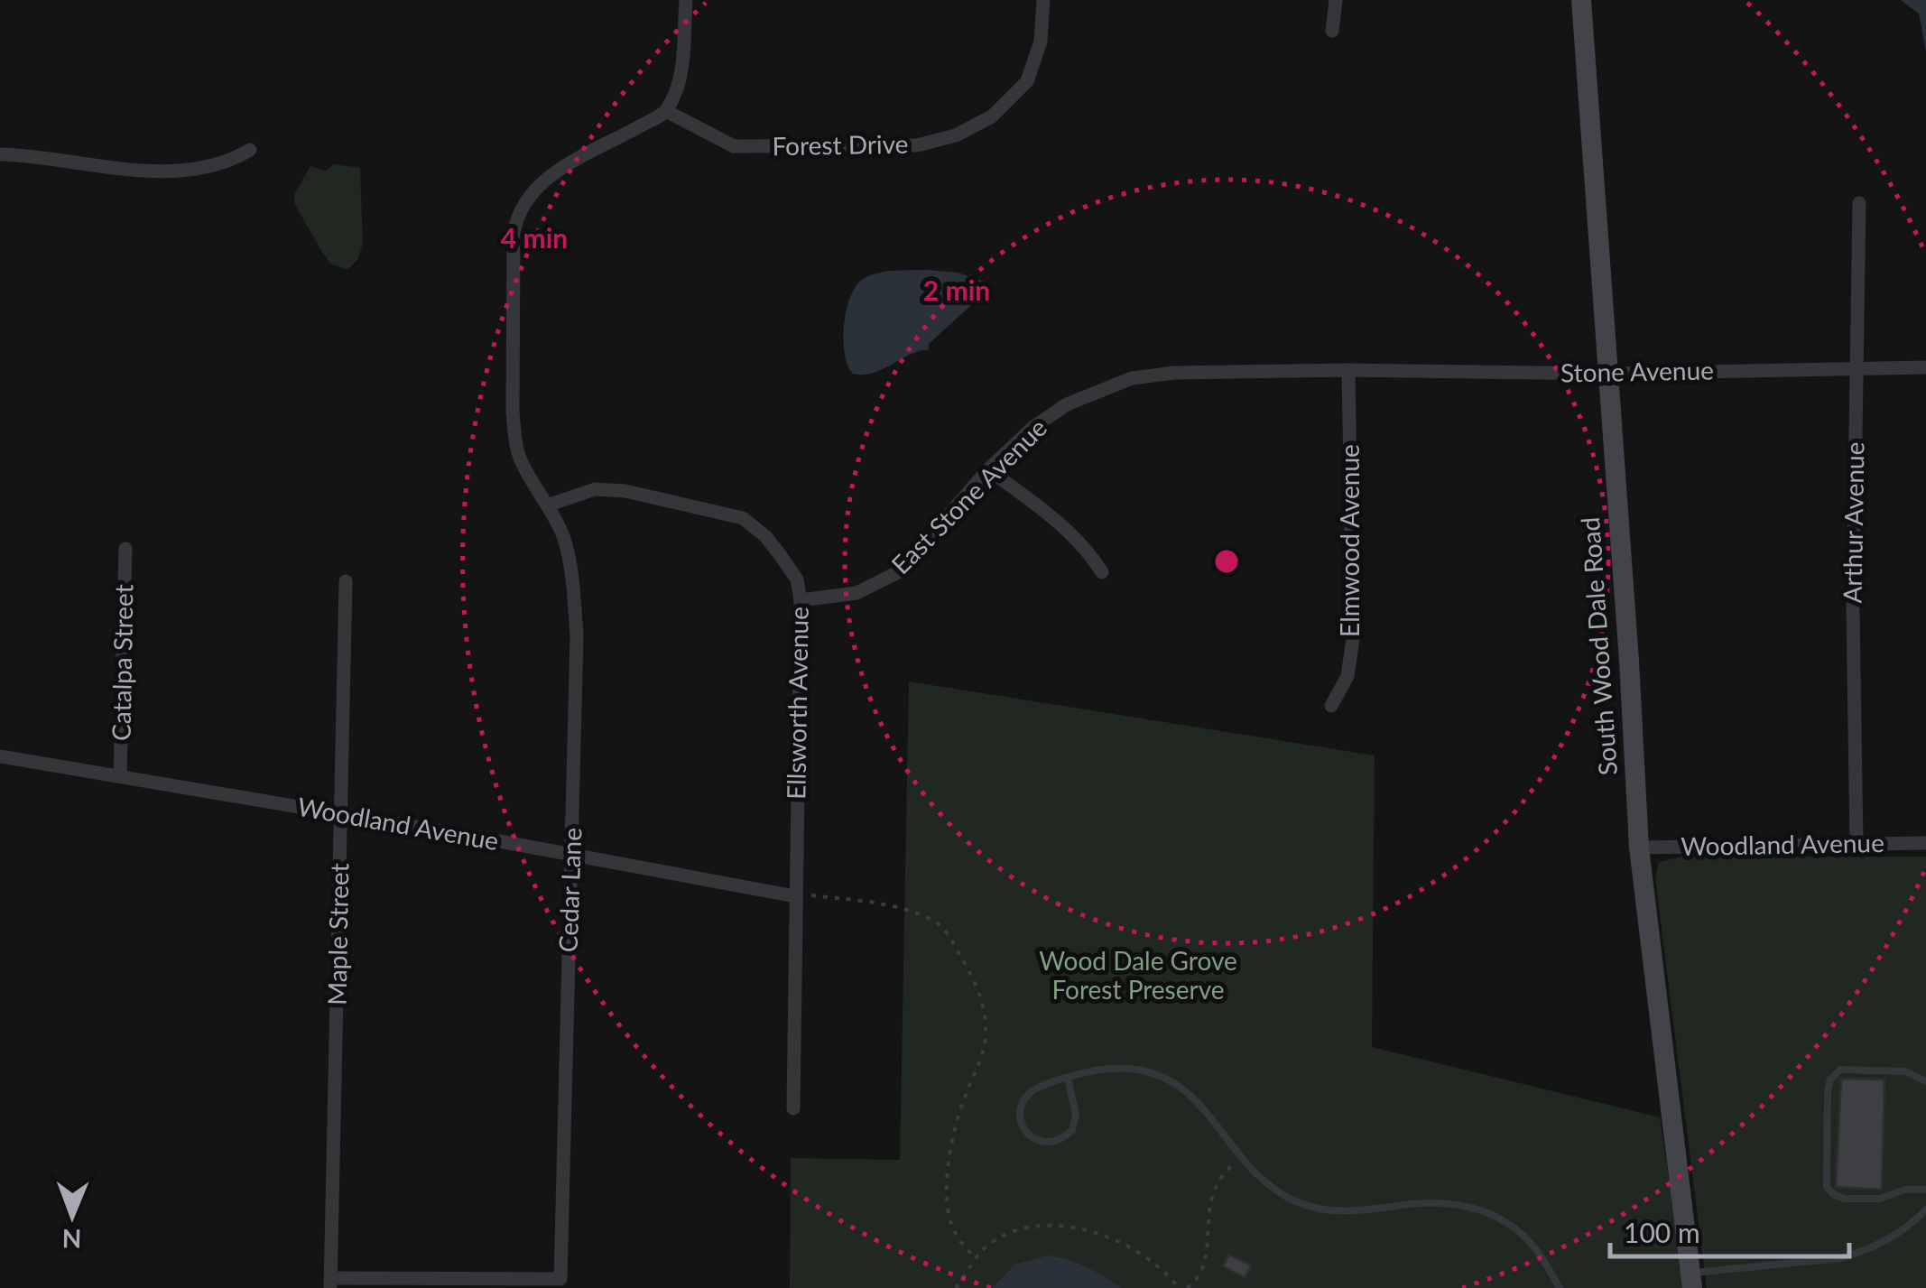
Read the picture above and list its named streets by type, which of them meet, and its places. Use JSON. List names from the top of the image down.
{
  "streets": {
    "main road": ["South Wood Dale Road"],
    "street": [
      "Forest Drive",
      "Stone Avenue",
      "East Stone Avenue",
      "Arthur Avenue",
      "Elmwood Avenue",
      "Catalpa Street",
      "Ellsworth Avenue",
      "Woodland Avenue",
      "Cedar Lane",
      "Maple Street"
    ]
  },
  "crossings": [
    ["Forest Drive", "Cedar Lane"],
    ["Stone Avenue", "East Stone Avenue"],
    ["Stone Avenue", "Arthur Avenue"],
    ["Stone Avenue", "Elmwood Avenue"],
    ["Stone Avenue", "South Wood Dale Road"],
    ["East Stone Avenue", "Elmwood Avenue"],
    ["East Stone Avenue", "Ellsworth Avenue"],
    ["Arthur Avenue", "Woodland Avenue"],
    ["South Wood Dale Road", "Woodland Avenue"],
    ["Catalpa Street", "Woodland Avenue"],
    ["Ellsworth Avenue", "Woodland Avenue"],
    ["Ellsworth Avenue", "Cedar Lane"],
    ["Woodland Avenue", "Cedar Lane"],
    ["Woodland Avenue", "Maple Street"],
    ["Cedar Lane", "Maple Street"]
  ],
  "parks": ["Wood Dale Grove Forest Preserve"],
  "scale_bar": "100 m",
  "north": "bottom",
  "rings": ["4 min", "2 min"]
}
